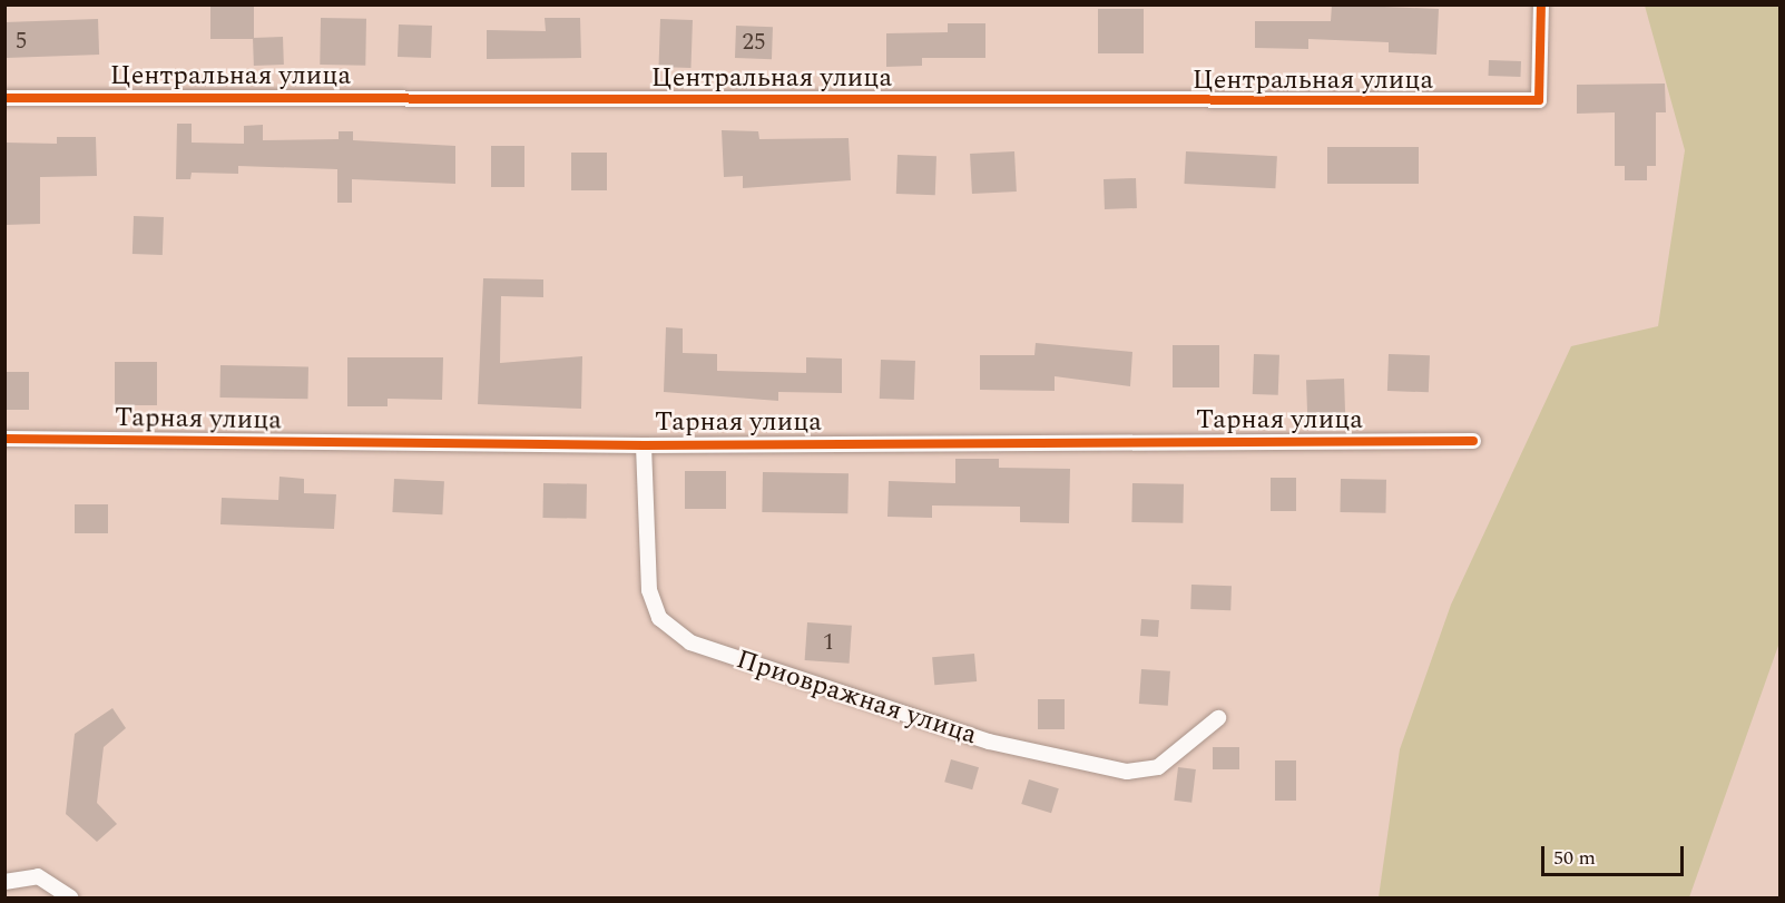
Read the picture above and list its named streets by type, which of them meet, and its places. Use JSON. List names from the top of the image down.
{
  "streets": {
    "street": ["Центральная улица", "Тарная улица", "Приовражная улица"]
  },
  "crossings": [
    ["Тарная улица", "Приовражная улица"]
  ],
  "house_numbers": ["5", "25", "1"],
  "scale_bar": "50 m"
}
